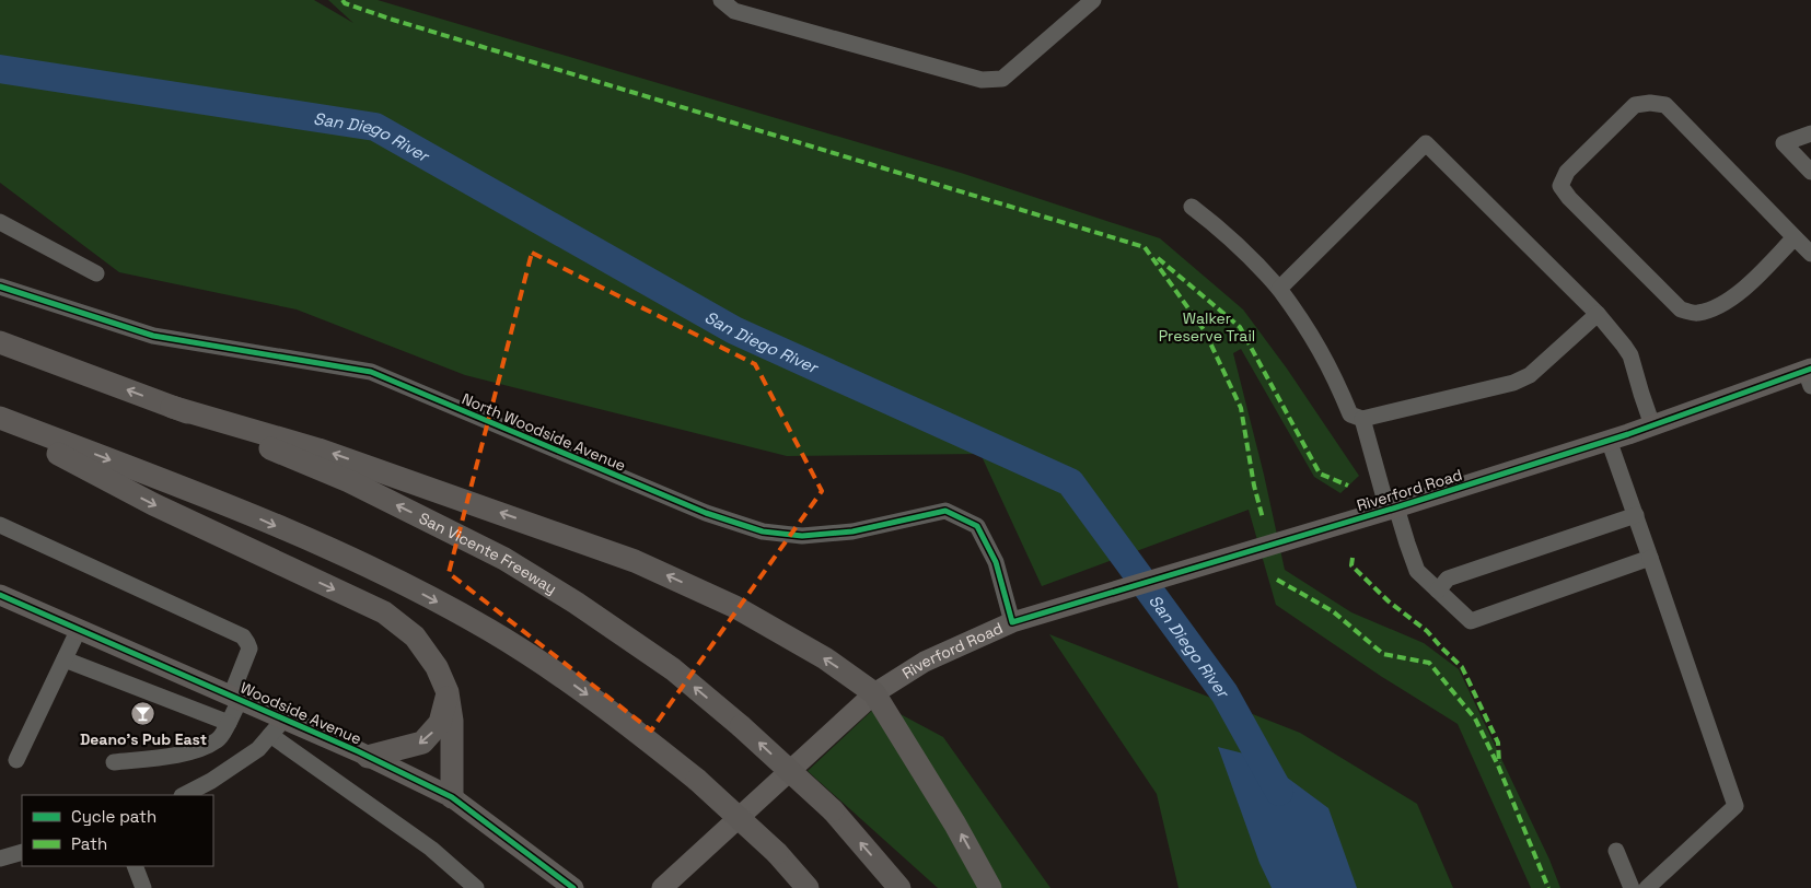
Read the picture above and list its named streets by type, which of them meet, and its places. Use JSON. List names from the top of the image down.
{
  "streets": {
    "highway": ["San Vicente Freeway"],
    "main road": ["Riverford Road", "Woodside Avenue"],
    "street": ["North Woodside Avenue"]
  },
  "crossings": [
    ["North Woodside Avenue", "Riverford Road"]
  ],
  "water": ["San Diego River"],
  "parks": ["Walker Preserve Trail"],
  "places": {
    "bar": ["Deano's Pub East"]
  },
  "legend": ["Cycle path", "Path"]
}
